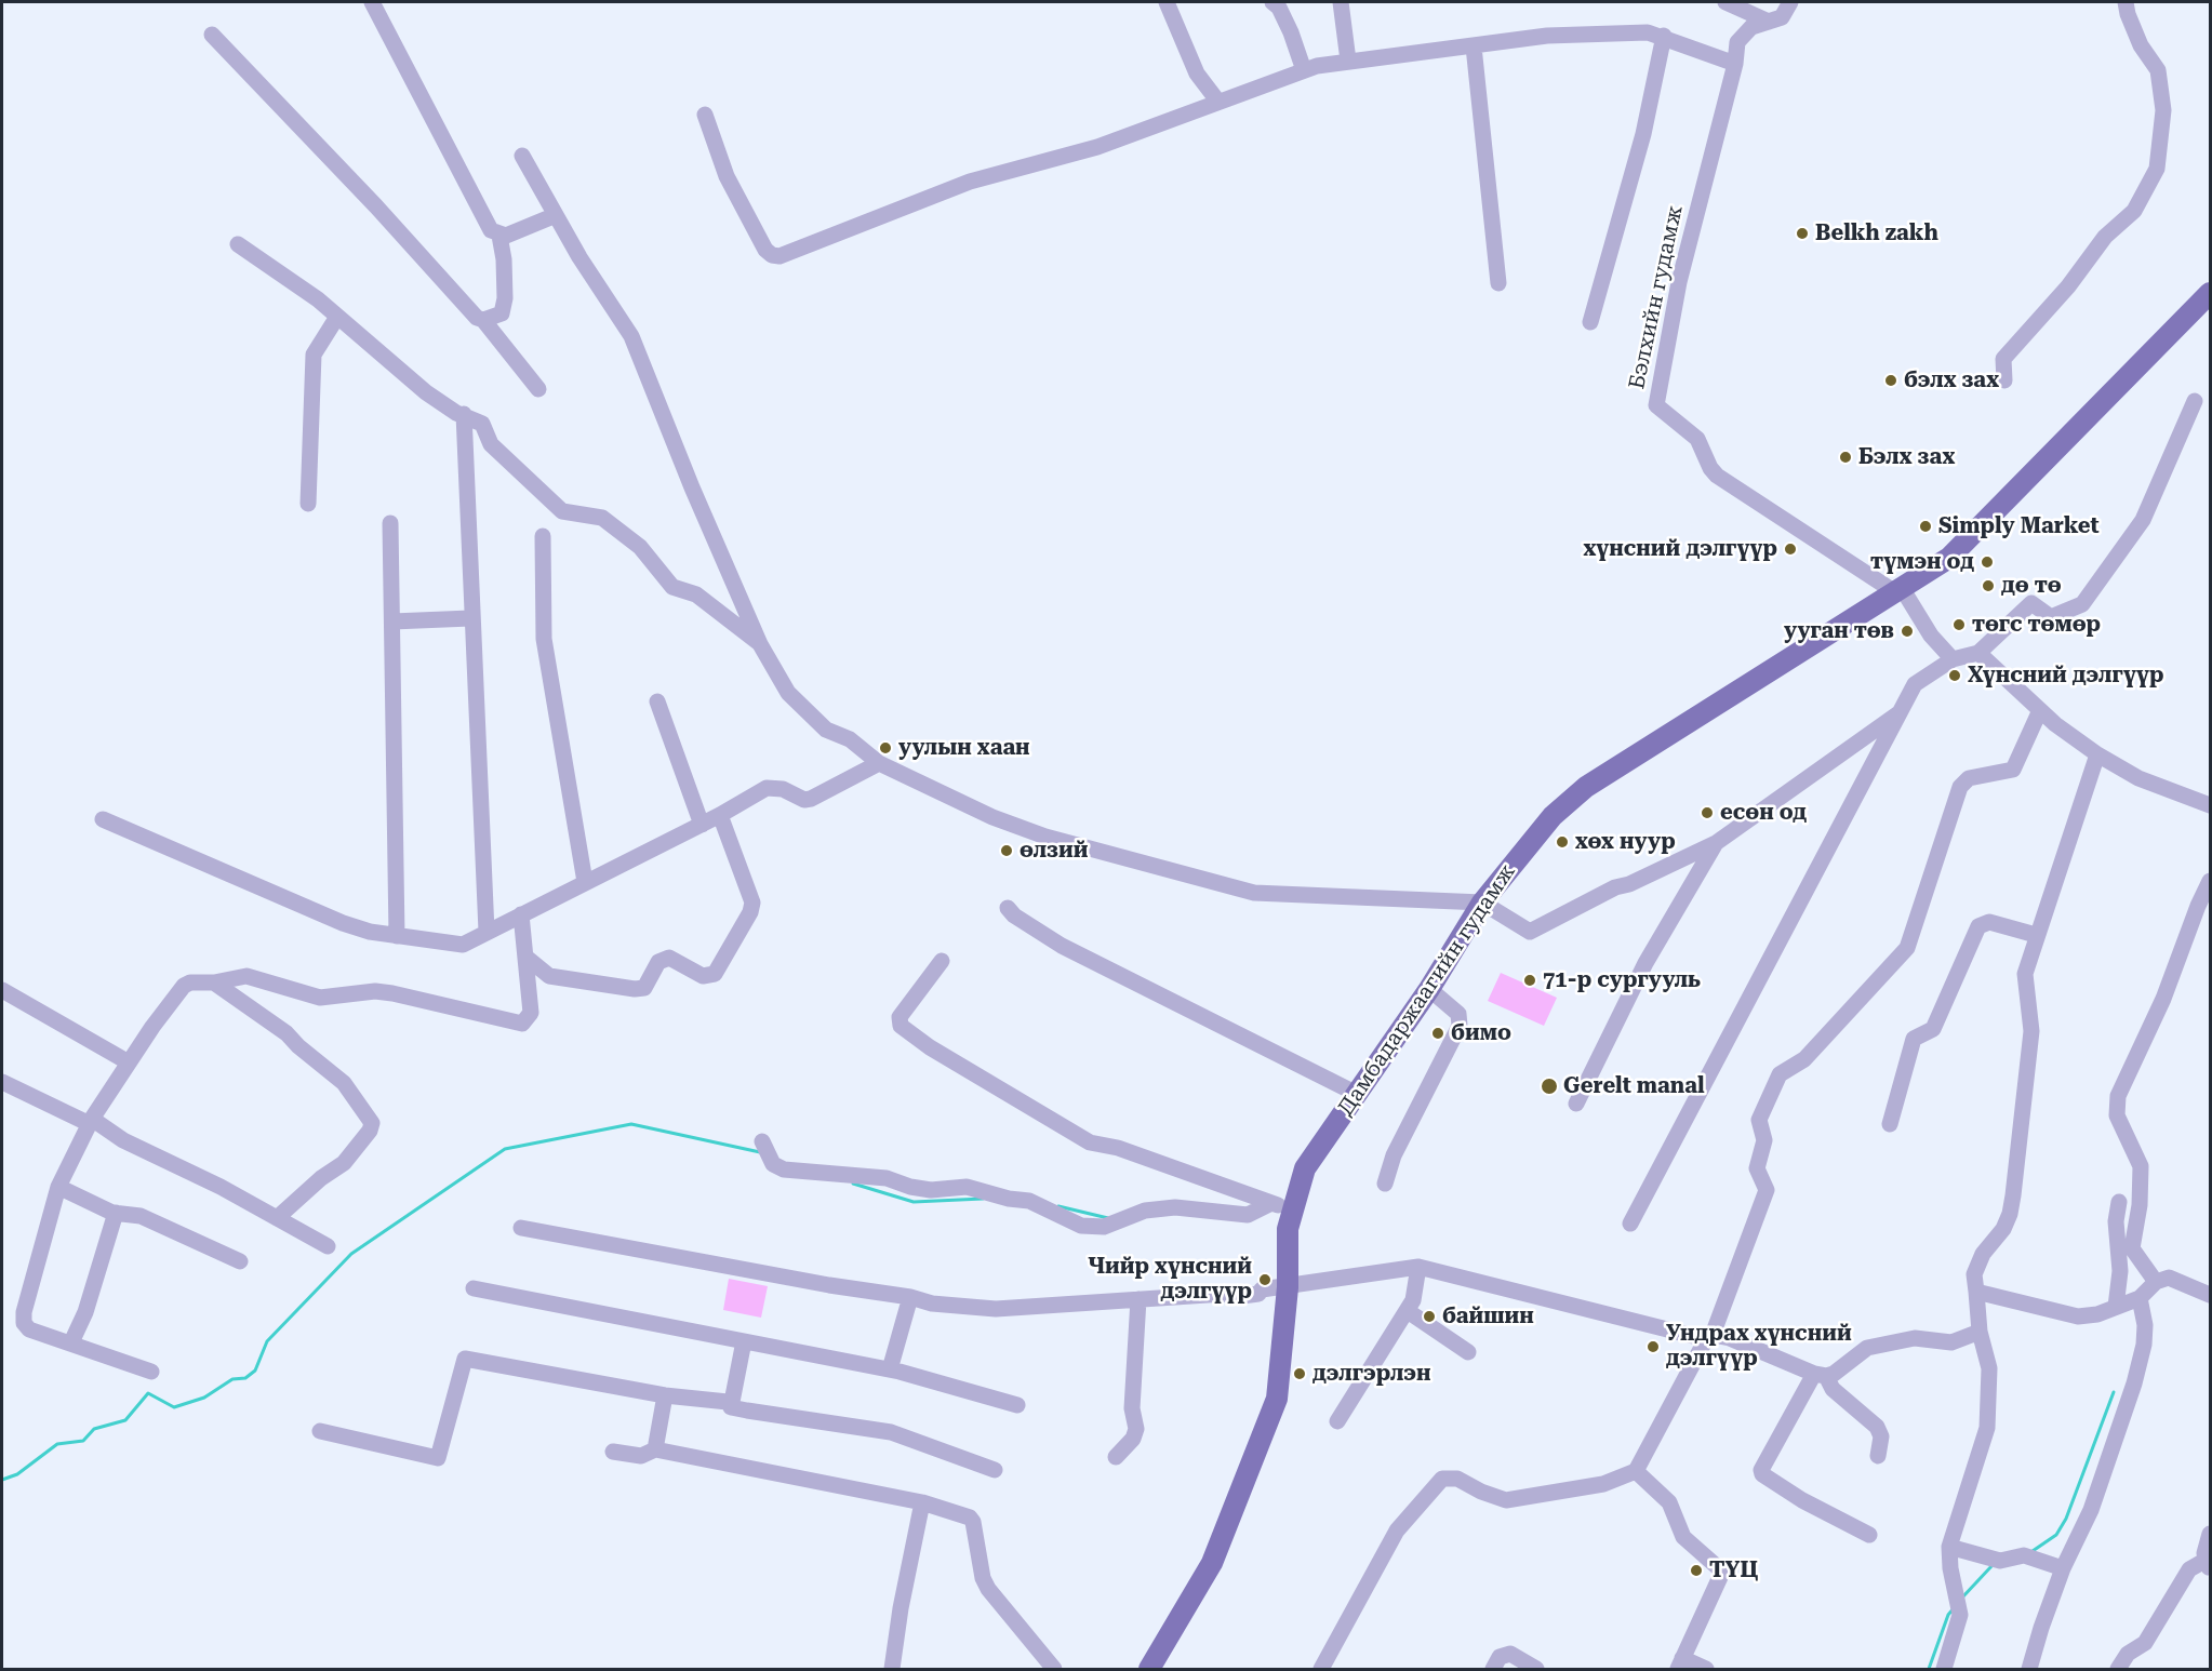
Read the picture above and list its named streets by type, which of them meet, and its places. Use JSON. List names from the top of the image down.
{
  "streets": {
    "main road": ["Дамбадаржаагийн гудамж"],
    "street": ["Бэлхийн гудамж"]
  },
  "crossings": [
    ["Бэлхийн гудамж", "Дамбадаржаагийн гудамж"]
  ],
  "places": [
    "Belkh zakh",
    "бэлх зах",
    "Бэлх зах",
    "Simply Market",
    "хүнсний дэлгүүр",
    "түмэн од",
    "дө тө",
    "төгс төмөр",
    "ууган төв",
    "Хүнсний дэлгүүр",
    "уулын хаан",
    "есөн од",
    "хөх нуур",
    "өлзий",
    "71-р сургууль",
    "бимо",
    "Gerelt manal",
    "Чийр хүнсний дэлгүүр",
    "байшин",
    "Ундрах хүнсний дэлгүүр",
    "дэлгэрлэн",
    "ТҮЦ"
  ]
}
